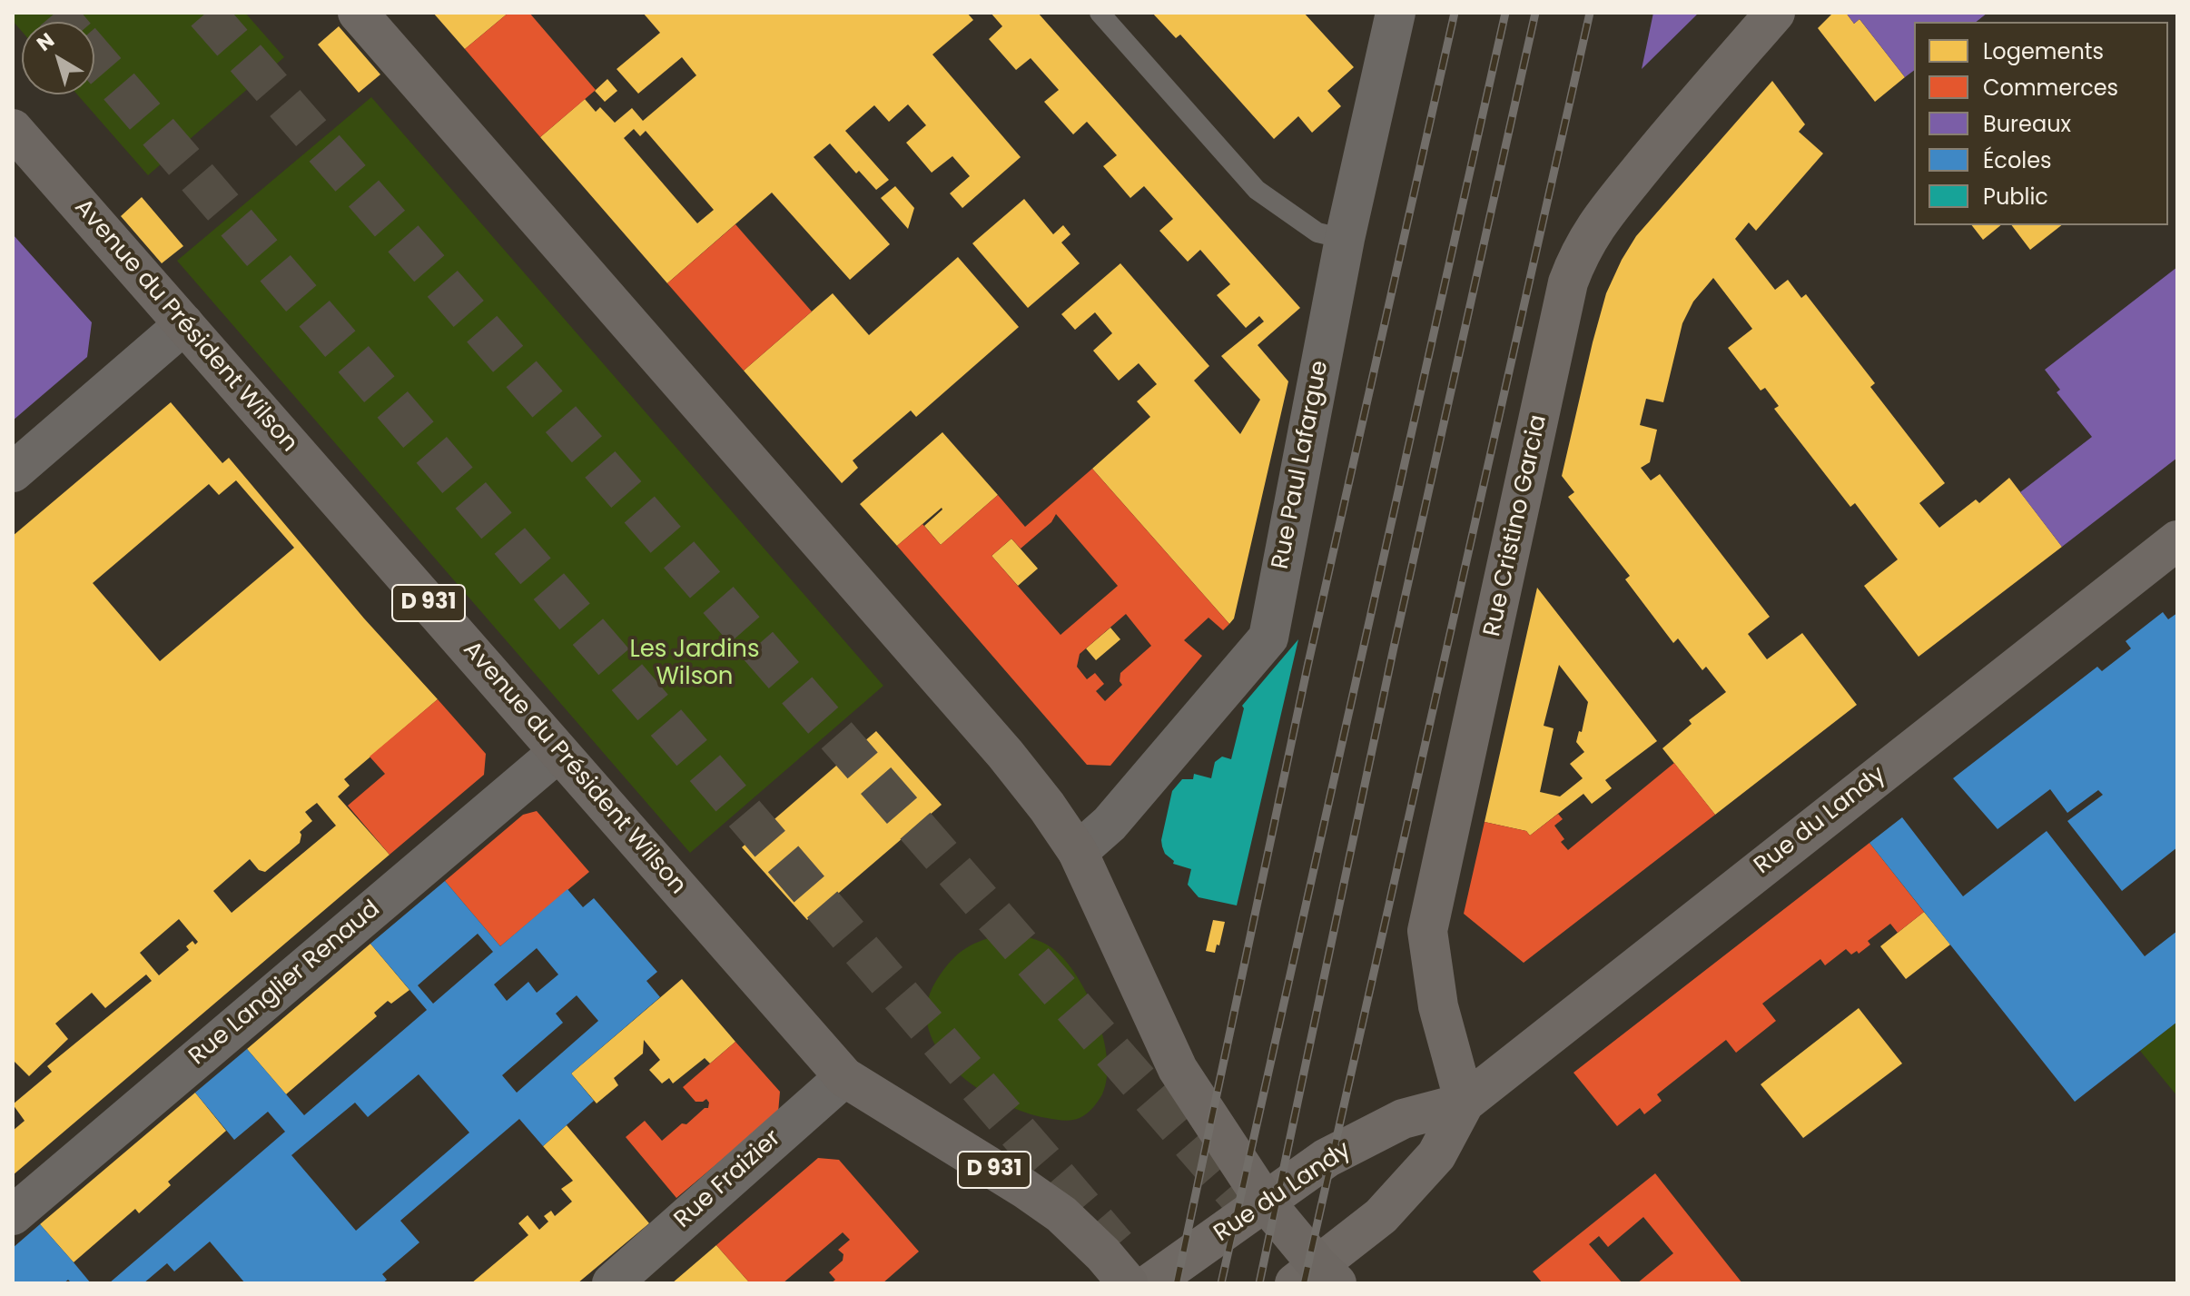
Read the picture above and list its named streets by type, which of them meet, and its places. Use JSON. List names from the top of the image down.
{
  "streets": {
    "main road": [
      "Avenue du Président Wilson",
      "Rue Cristino Garcia",
      "D 931",
      "Rue du Landy"
    ],
    "street": ["Rue Paul Lafargue", "Rue Langlier Renaud", "Rue Fraizier"]
  },
  "crossings": [
    ["Avenue du Président Wilson", "Rue Langlier Renaud"],
    ["Avenue du Président Wilson", "Rue Fraizier"],
    ["Rue Cristino Garcia", "Rue du Landy"]
  ],
  "parks": ["Les Jardins Wilson"],
  "legend": [
    "Logements",
    "Commerces",
    "Bureaux",
    "Écoles",
    "Public"
  ],
  "north": "top left"
}
